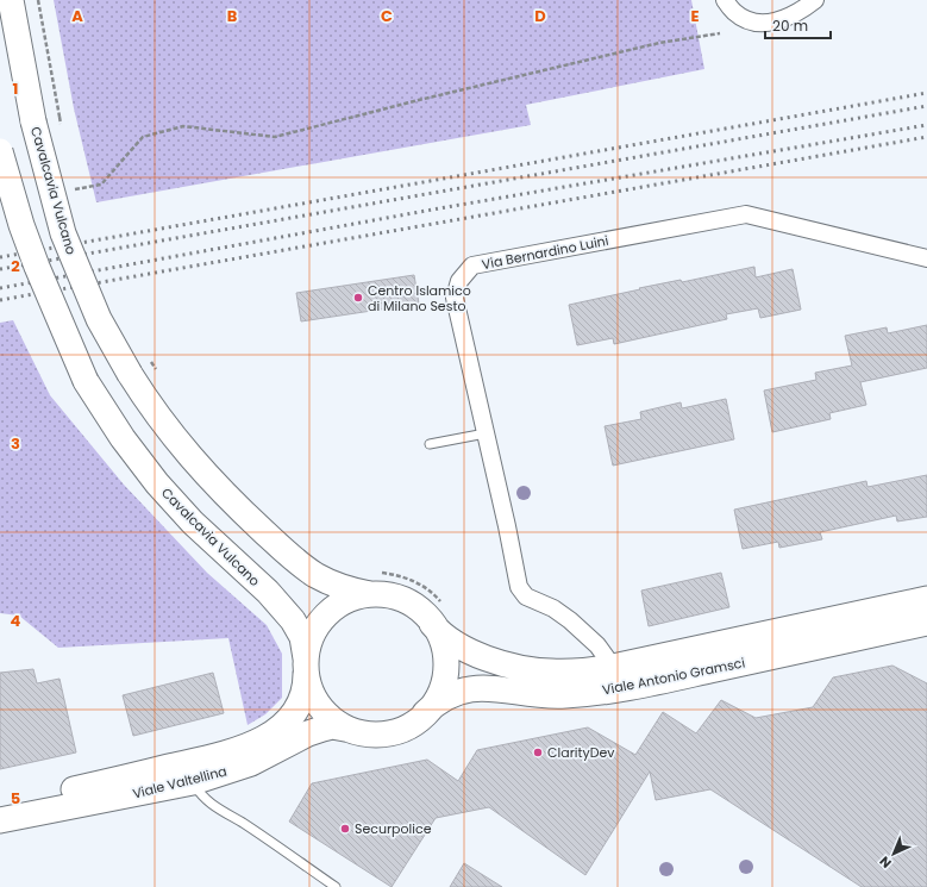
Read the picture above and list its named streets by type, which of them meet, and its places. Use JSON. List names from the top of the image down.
{
  "streets": {
    "main road": ["Cavalcavia Vulcano", "Viale Antonio Gramsci", "Viale Valtellina"],
    "street": ["Via Bernardino Luini"]
  },
  "crossings": [
    ["Cavalcavia Vulcano", "Viale Antonio Gramsci"],
    ["Cavalcavia Vulcano", "Viale Valtellina"],
    ["Via Bernardino Luini", "Viale Antonio Gramsci"],
    ["Viale Antonio Gramsci", "Viale Valtellina"]
  ],
  "places": ["Centro Islamico di Milano Sesto", "ClarityDev", "Securpolice"],
  "scale_bar": "20 m",
  "north": "bottom left",
  "grid": {
    "columns": [
      "A",
      "B",
      "C",
      "D",
      "E"
    ],
    "rows": [
      "1",
      "2",
      "3",
      "4",
      "5"
    ]
  }
}
